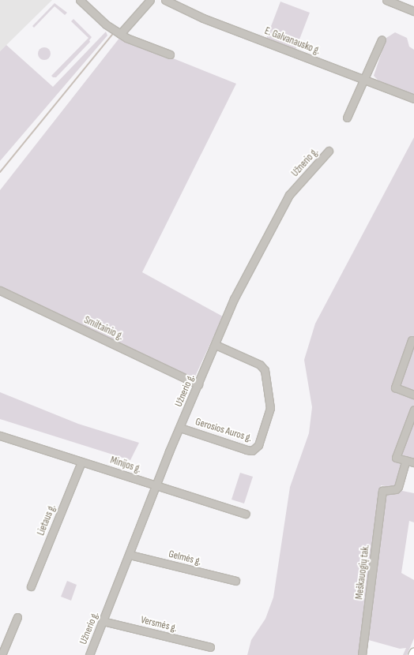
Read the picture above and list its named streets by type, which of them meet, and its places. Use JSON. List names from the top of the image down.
{
  "streets": {
    "street": [
      "E. Galvanausko g.",
      "Užnerio g.",
      "Smiltainio g.",
      "Gerosios Auros g.",
      "Minijos g.",
      "Lietaus g.",
      "Gelmės g.",
      "Meškauogių tak.",
      "Versmės g."
    ]
  },
  "crossings": [
    ["Užnerio g.", "Smiltainio g."],
    ["Užnerio g.", "Gerosios Auros g."],
    ["Užnerio g.", "Minijos g."],
    ["Užnerio g.", "Gelmės g."],
    ["Užnerio g.", "Versmės g."],
    ["Minijos g.", "Lietaus g."]
  ]
}
